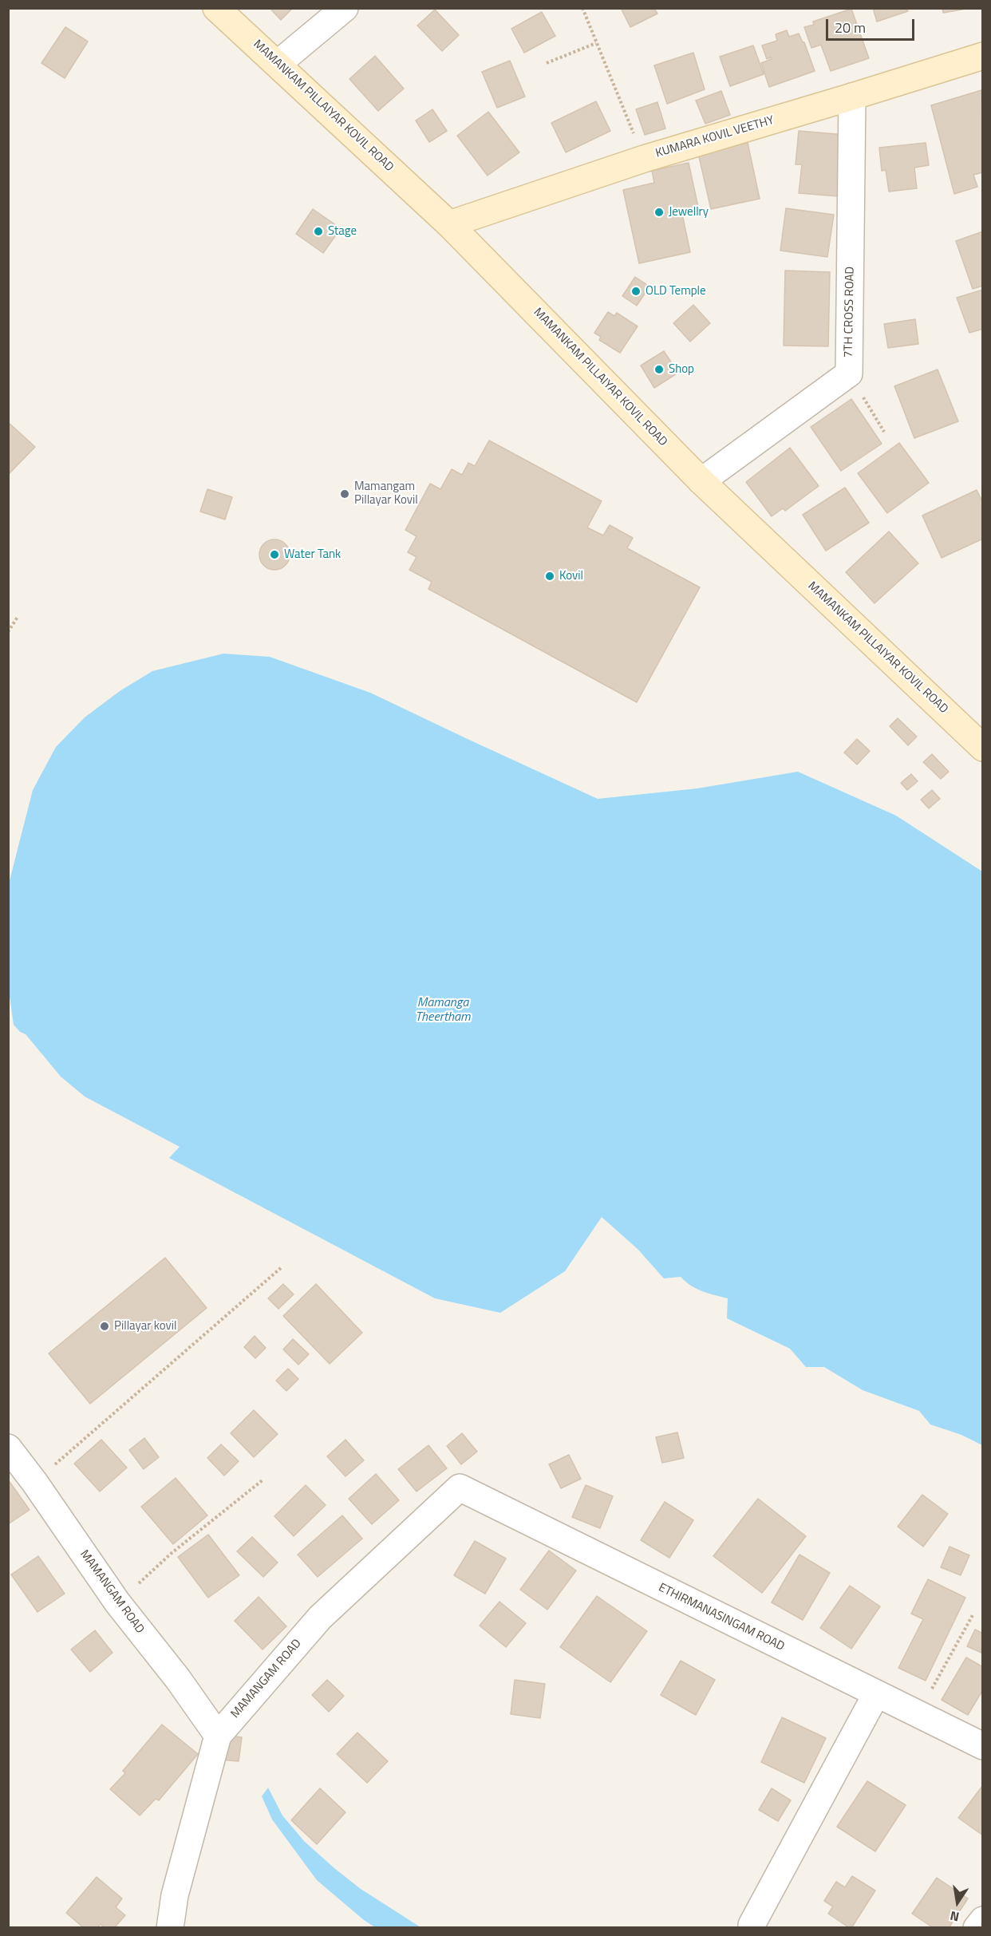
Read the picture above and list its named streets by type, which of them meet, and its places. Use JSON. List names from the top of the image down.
{
  "streets": {
    "main road": ["MAMANKAM PILLAIYAR KOVIL ROAD", "KUMARA KOVIL VEETHY"],
    "street": ["7TH CROSS ROAD", "MAMANGAM ROAD", "ETHIRMANASINGAM ROAD"]
  },
  "crossings": [
    ["MAMANKAM PILLAIYAR KOVIL ROAD", "KUMARA KOVIL VEETHY"],
    ["MAMANKAM PILLAIYAR KOVIL ROAD", "7TH CROSS ROAD"],
    ["KUMARA KOVIL VEETHY", "7TH CROSS ROAD"],
    ["MAMANGAM ROAD", "ETHIRMANASINGAM ROAD"]
  ],
  "water": ["Mamanga Theertham"],
  "places": [
    "Jewellry",
    "Stage",
    "OLD Temple",
    "Shop",
    "Mamangam Pillayar Kovil",
    "Water Tank",
    "Kovil",
    "Pillayar kovil"
  ],
  "scale_bar": "20 m",
  "north": "bottom"
}
